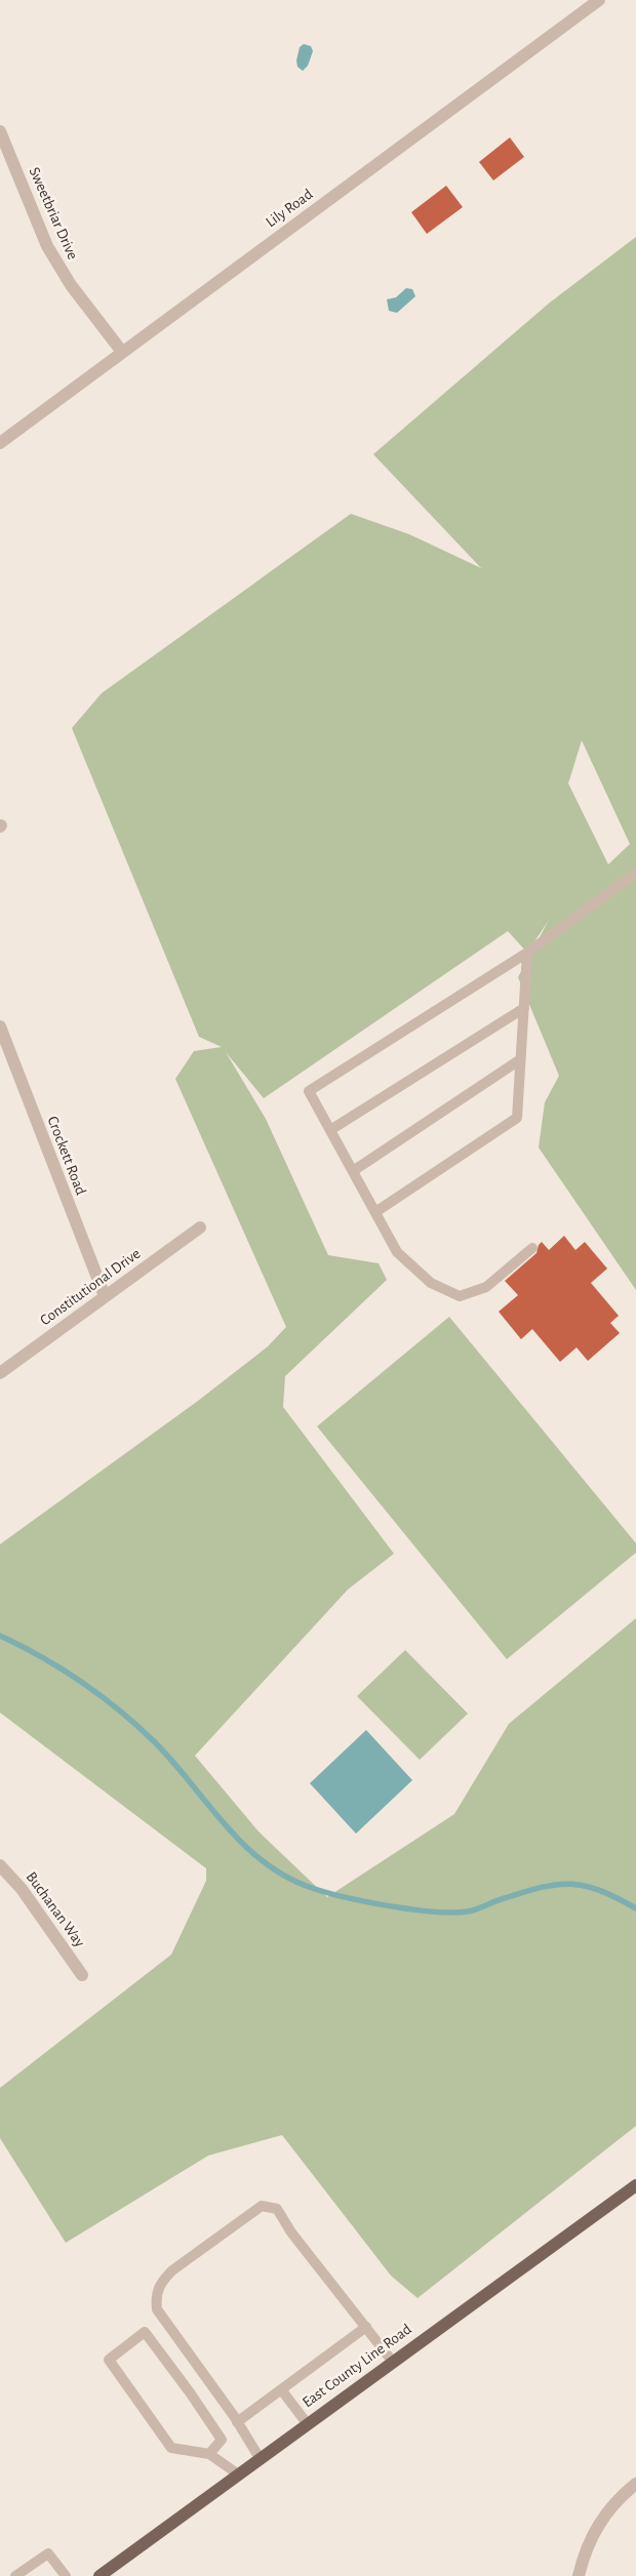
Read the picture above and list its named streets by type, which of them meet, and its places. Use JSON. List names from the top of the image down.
{
  "streets": {
    "main road": ["East County Line Road"],
    "street": [
      "Lily Road",
      "Sweetbriar Drive",
      "Crockett Road",
      "Constitutional Drive",
      "Buchanan Way"
    ]
  },
  "crossings": [
    ["Lily Road", "Sweetbriar Drive"],
    ["Crockett Road", "Constitutional Drive"]
  ]
}
